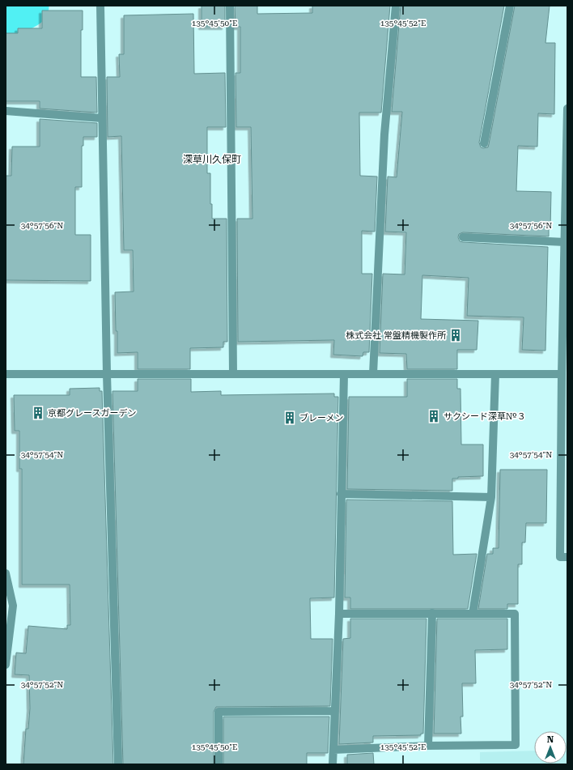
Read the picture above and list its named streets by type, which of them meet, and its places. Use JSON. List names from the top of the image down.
{
  "districts": ["深草川久保町"],
  "places": {
    "building": [
      "株式会社 常盤精機製作所",
      "京都グレースガーデン",
      "サクシード深草№３",
      "ブレーメン"
    ]
  },
  "north": "top",
  "coordinates": [
    "135°45'50\"E",
    "135°45'52\"E",
    "34°57'56\"N",
    "34°57'54\"N",
    "34°57'52\"N"
  ]
}
